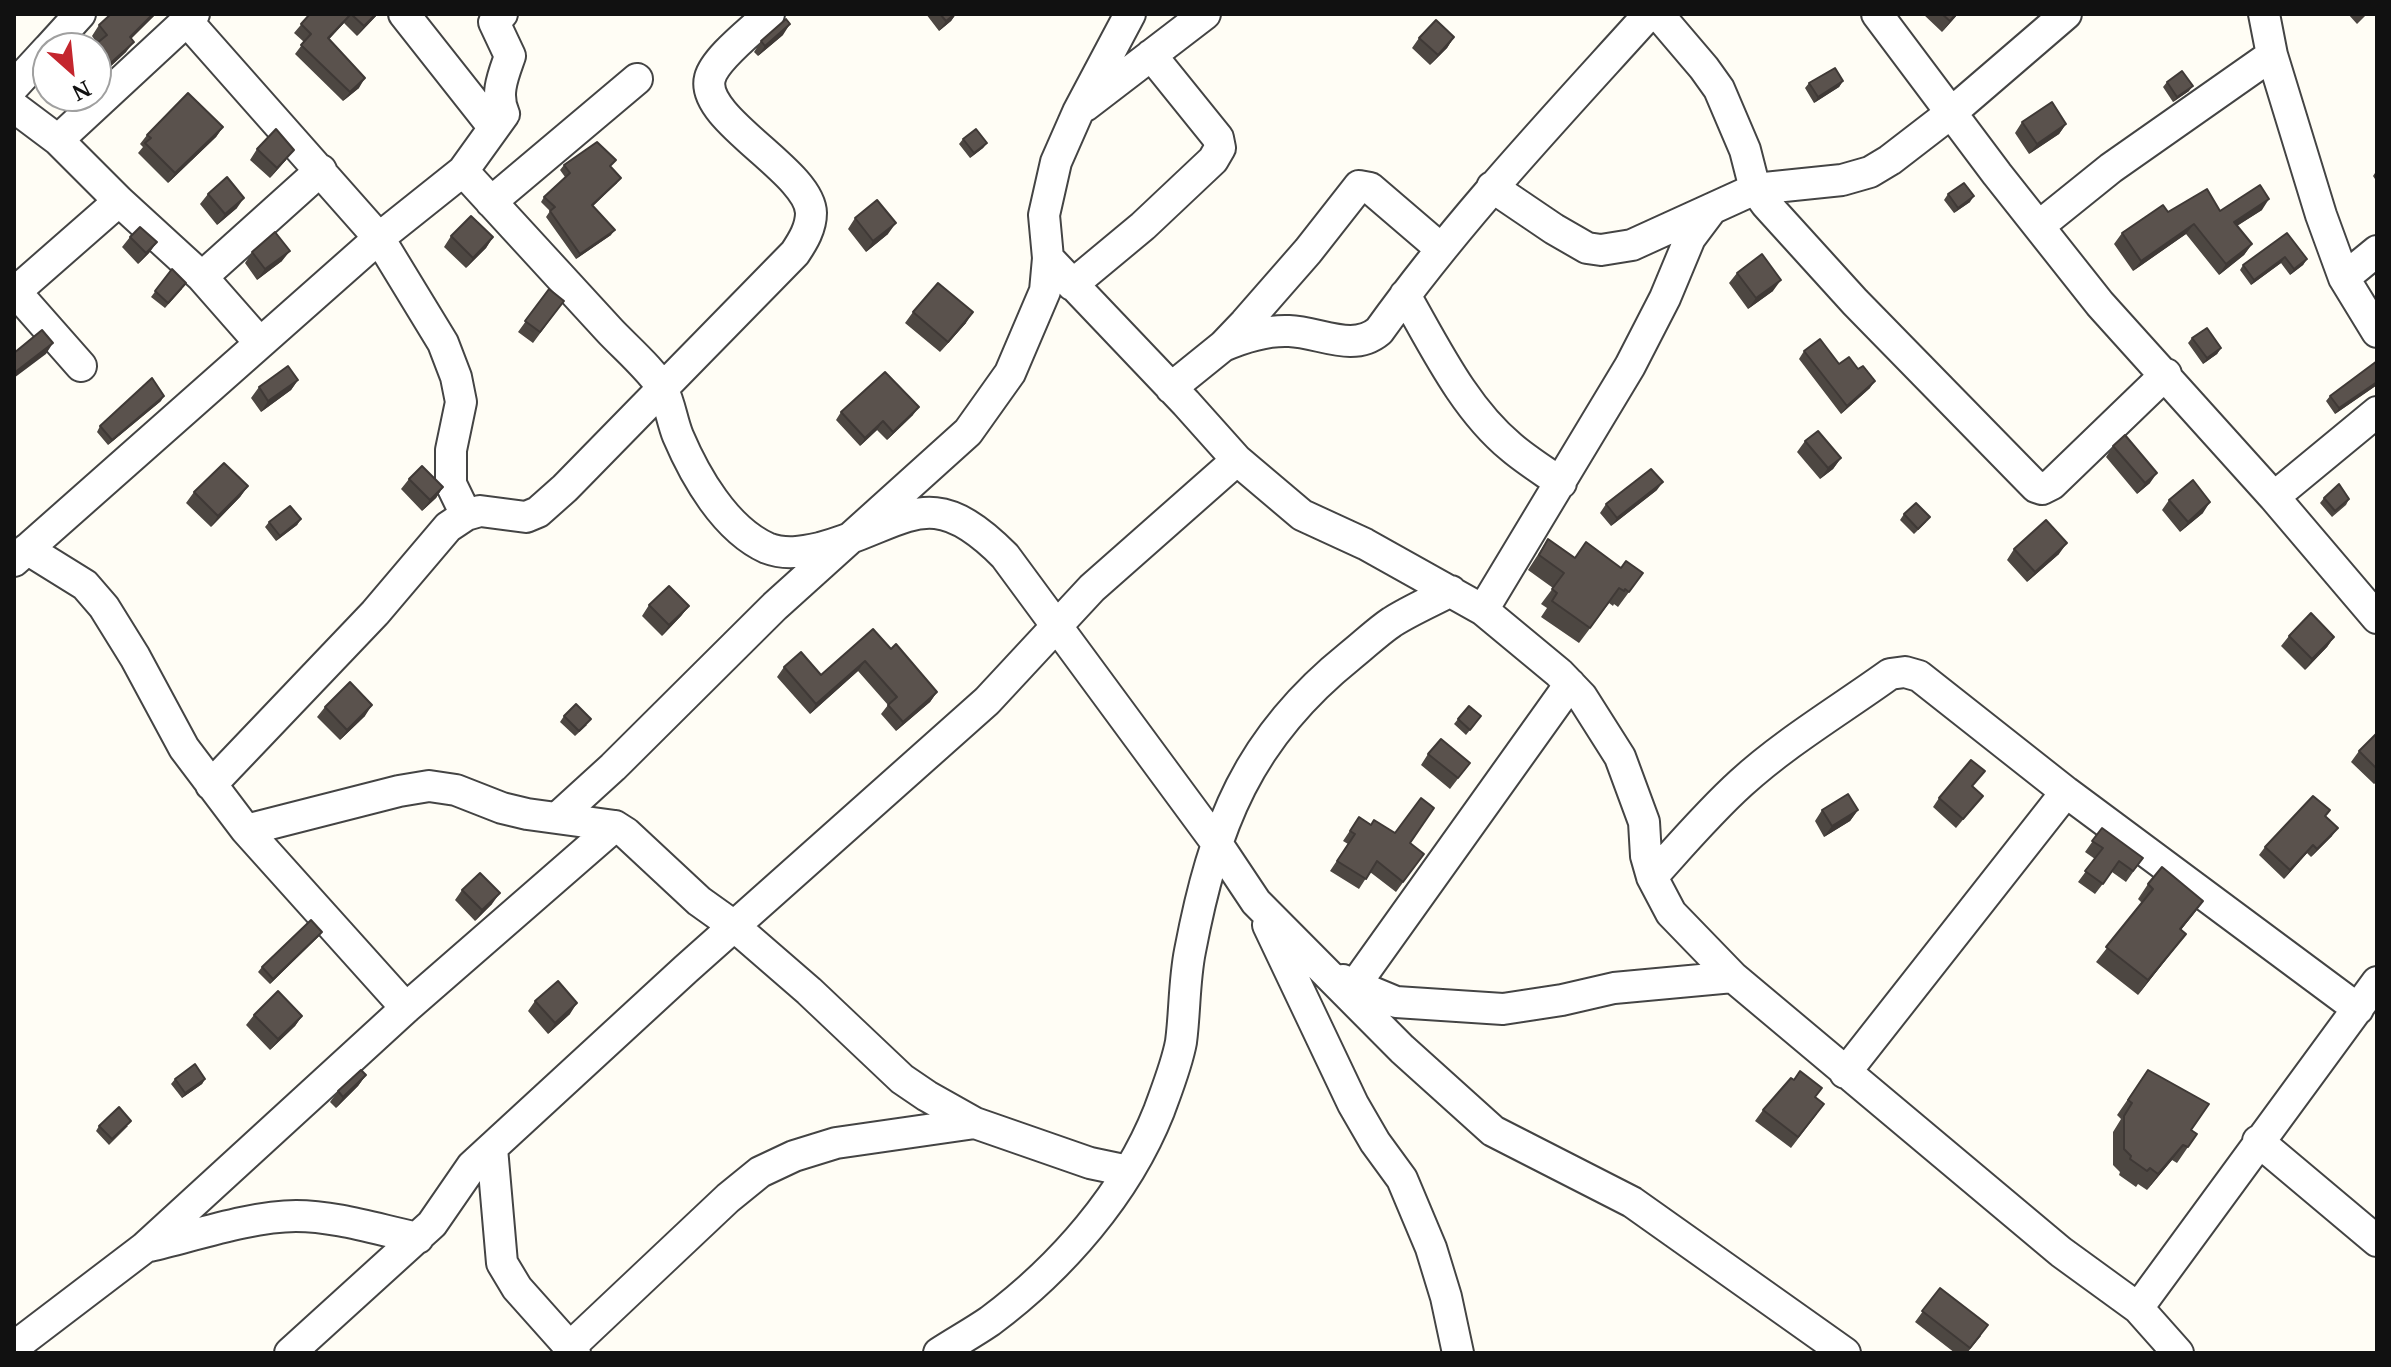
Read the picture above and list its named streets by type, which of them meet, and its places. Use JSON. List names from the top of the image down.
{
  "north": "bottom right"
}
